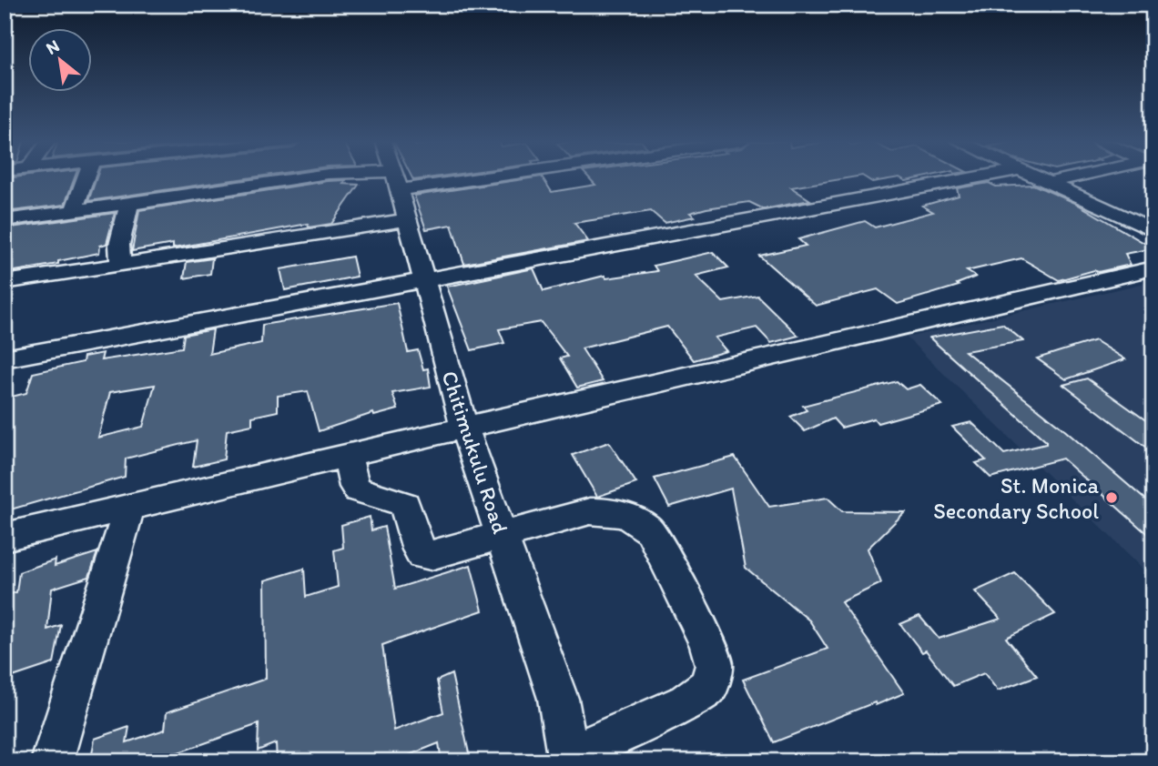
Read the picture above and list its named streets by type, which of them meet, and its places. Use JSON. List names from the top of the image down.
{
  "streets": {
    "street": ["Chitimukulu Road"]
  },
  "places": ["St. Monica Secondary School"],
  "north": "top left"
}
